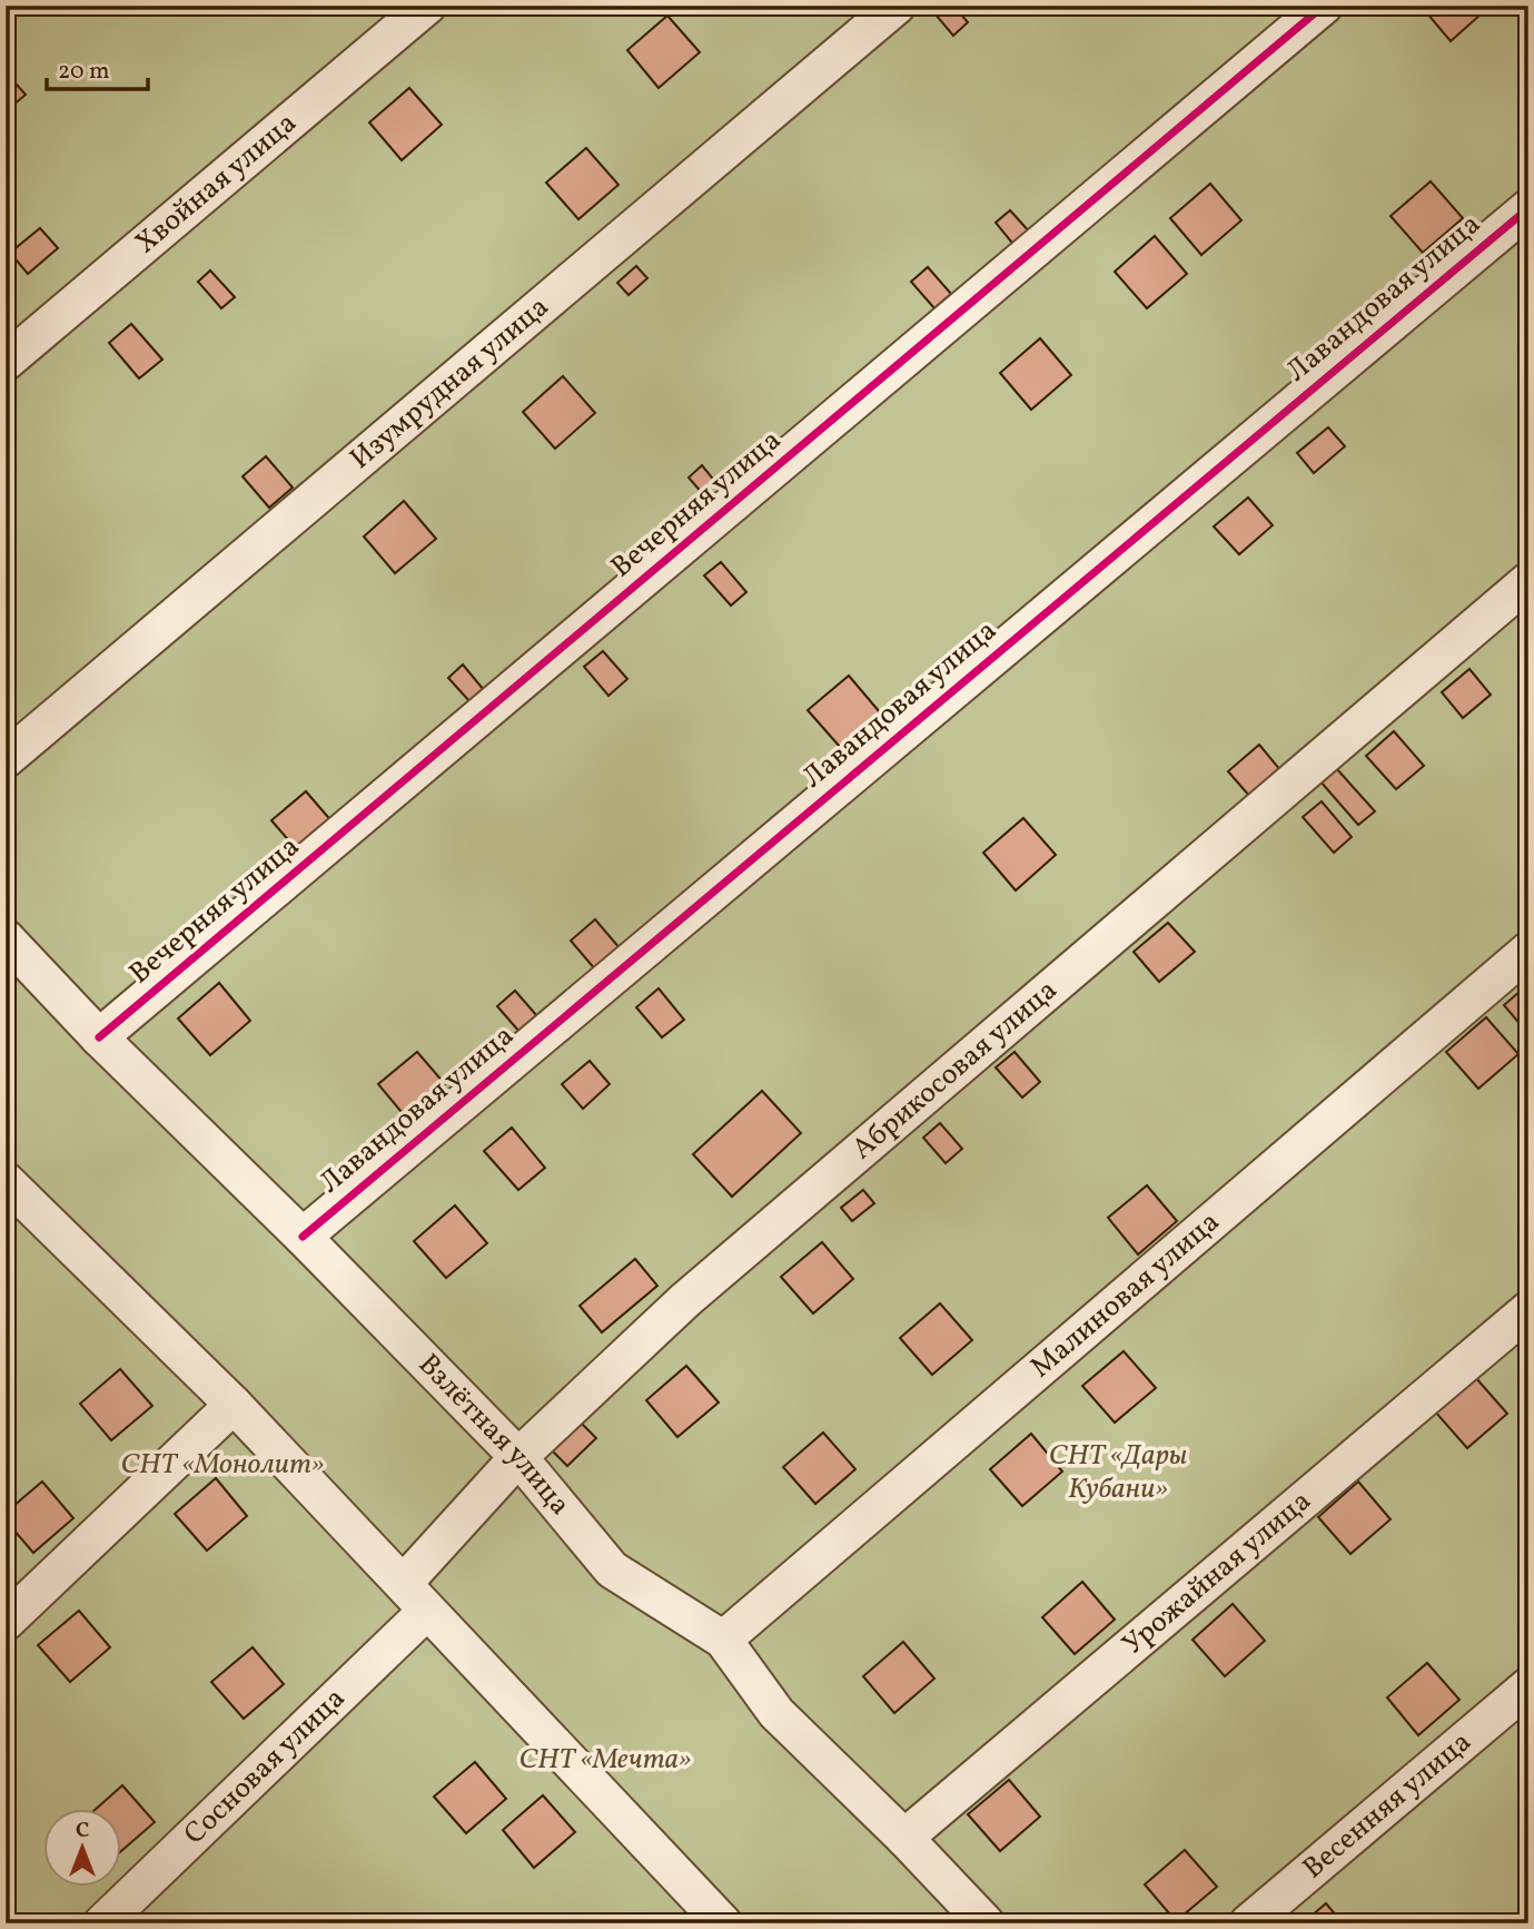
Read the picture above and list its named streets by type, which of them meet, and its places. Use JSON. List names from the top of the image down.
{
  "streets": {
    "street": [
      "Хвойная улица",
      "Лавандовая улица",
      "Изумрудная улица",
      "Вечерняя улица",
      "Абрикосовая улица",
      "Малиновая улица",
      "Взлётная улица",
      "Урожайная улица",
      "Сосновая улица",
      "Весенняя улица"
    ]
  },
  "crossings": [
    ["Лавандовая улица", "Взлётная улица"],
    ["Вечерняя улица", "Взлётная улица"],
    ["Абрикосовая улица", "Взлётная улица"],
    ["Малиновая улица", "Взлётная улица"],
    ["Взлётная улица", "Урожайная улица"]
  ],
  "parks": ["СНТ «Дары Кубани»", "СНТ «Монолит»", "СНТ «Мечта»"],
  "scale_bar": "20 m",
  "north": "top"
}
